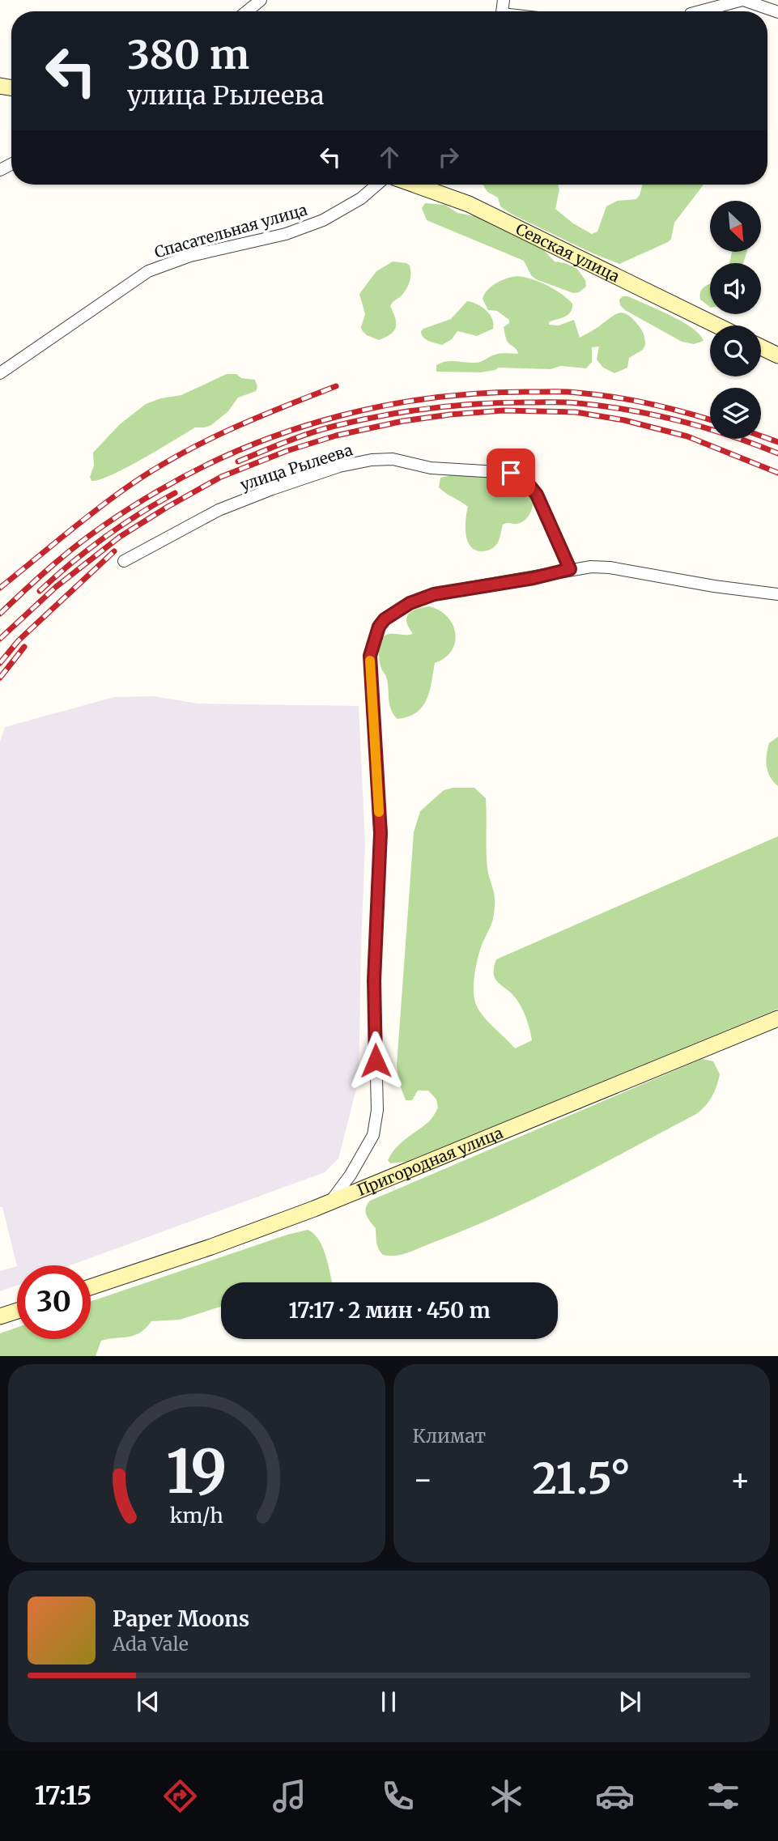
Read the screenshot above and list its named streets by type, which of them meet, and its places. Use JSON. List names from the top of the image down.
{
  "streets": {
    "main road": ["Севская улица", "Пригородная улица"],
    "street": ["Спасательная улица", "улица Рылеева"]
  },
  "north": "bottom right",
  "page": {
    "turn": ["380 m", "улица Рылеева"],
    "limit": "30",
    "trip": "17:17 · 2 мин · 450 m",
    "tile": "Климат",
    "heat": ["−", "21.5°", "+"],
    "song": ["Paper Moons", "Ada Vale"],
    "tabs": "17:15",
    "gauge": ["19", "km/h"]
  }
}
